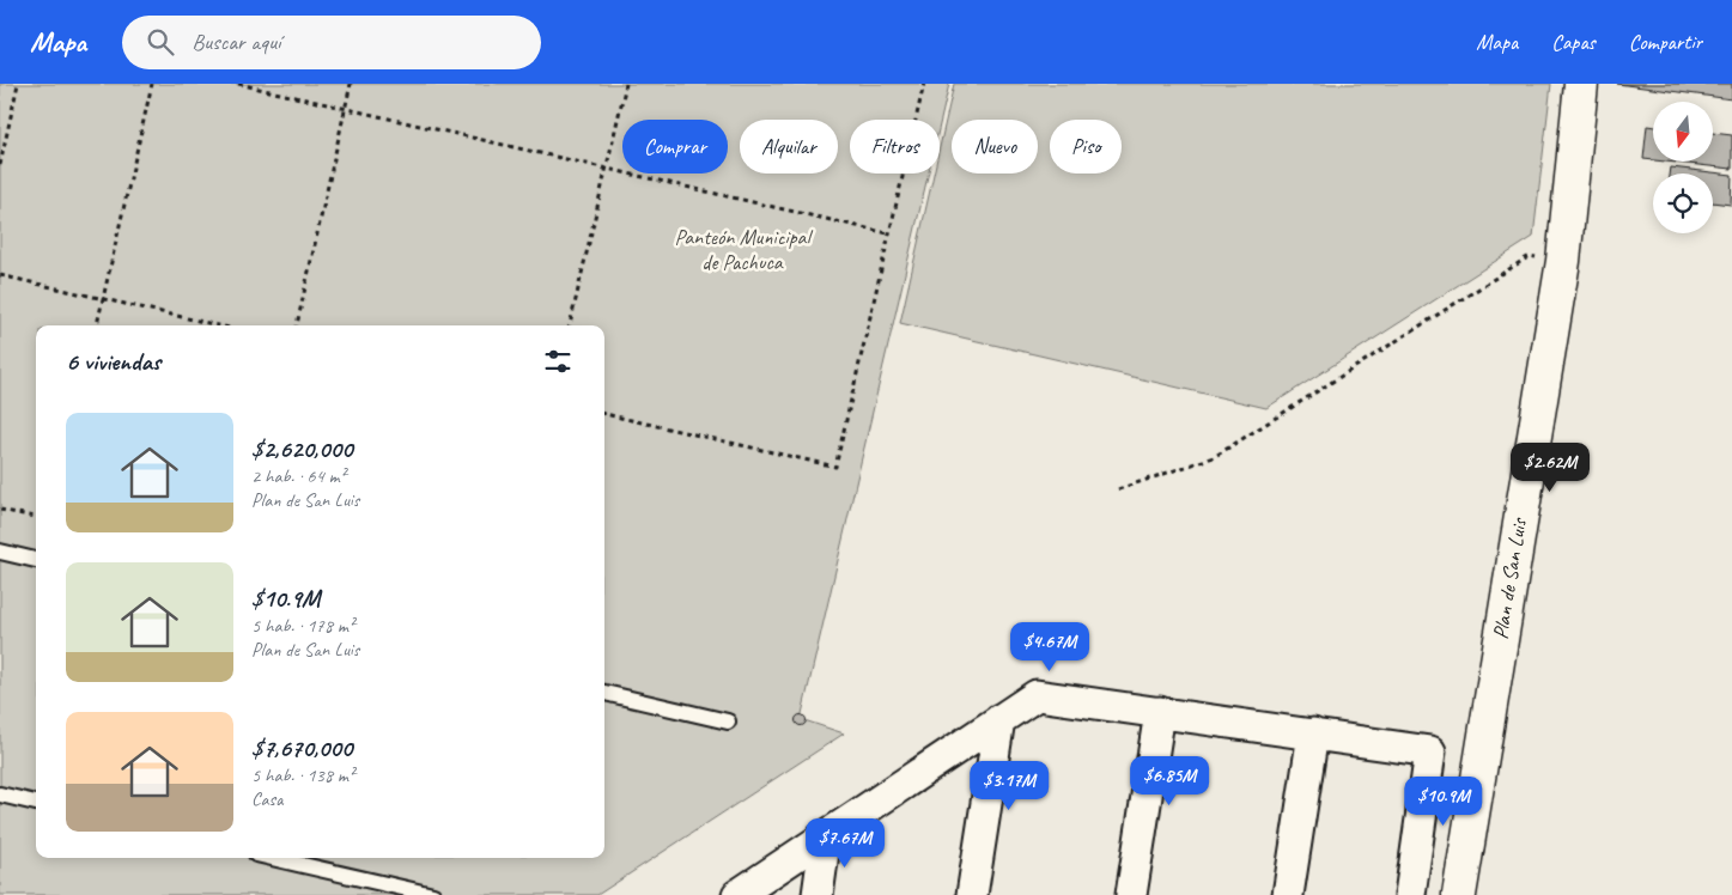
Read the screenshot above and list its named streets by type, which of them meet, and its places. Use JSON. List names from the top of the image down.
{
  "streets": {
    "street": ["Plan de San Luis"]
  },
  "parks": ["Panteón Municipal de Pachuca"],
  "north": "bottom",
  "page": {
    "header": "Mapa",
    "search": "Buscar aquí",
    "nav": ["Mapa", "Capas", "Compartir"],
    "chip": [
      "Comprar",
      "Alquilar",
      "Filtros",
      "Nuevo",
      "Piso"
    ],
    "heading": "6 viviendas",
    "list": [
      {
        "name": "$2,620,000",
        "note": "2 hab. · 64 m² · Plan de San Luis"
      },
      {
        "name": "$10.9M",
        "note": "5 hab. · 178 m² · Plan de San Luis"
      },
      {
        "name": "$7,670,000",
        "note": "5 hab. · 138 m² · Casa"
      }
    ],
    "price": [
      "$2.62M",
      "$4.67M",
      "$6.85M",
      "$3.17M",
      "$10.9M",
      "$7.67M"
    ]
  }
}
